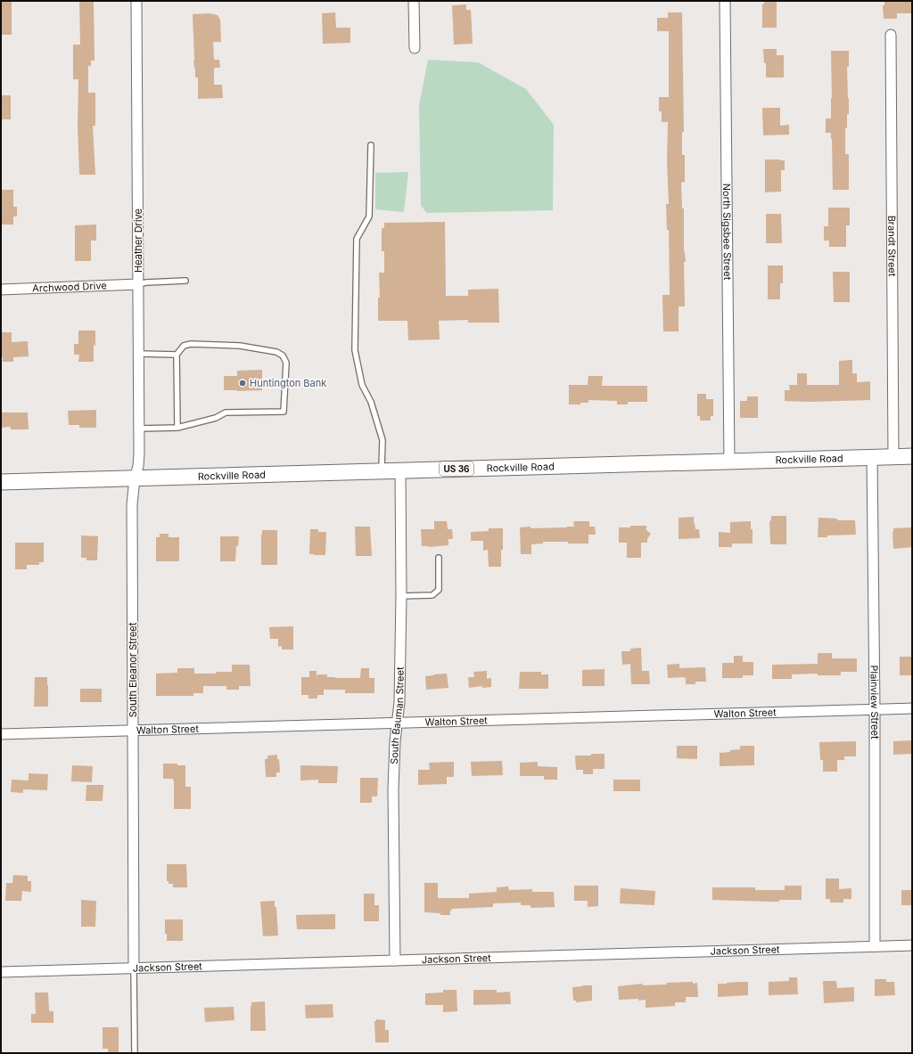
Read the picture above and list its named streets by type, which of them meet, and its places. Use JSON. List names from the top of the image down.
{
  "streets": {
    "main road": ["Rockville Road", "US 36"],
    "street": [
      "North Sigsbee Street",
      "Heather Drive",
      "Brandt Street",
      "Archwood Drive",
      "South Eleanor Street",
      "Plainview Street",
      "Walton Street",
      "South Bauman Street",
      "Jackson Street"
    ]
  },
  "crossings": [
    ["North Sigsbee Street", "Rockville Road"],
    ["Heather Drive", "Archwood Drive"],
    ["Heather Drive", "Rockville Road"],
    ["Heather Drive", "South Eleanor Street"],
    ["Brandt Street", "Rockville Road"],
    ["Rockville Road", "South Eleanor Street"],
    ["Rockville Road", "Plainview Street"],
    ["Rockville Road", "South Bauman Street"],
    ["South Eleanor Street", "Walton Street"],
    ["South Eleanor Street", "Jackson Street"],
    ["Plainview Street", "Walton Street"],
    ["Plainview Street", "Jackson Street"],
    ["Walton Street", "South Bauman Street"],
    ["South Bauman Street", "Jackson Street"]
  ],
  "places": ["Huntington Bank"]
}
